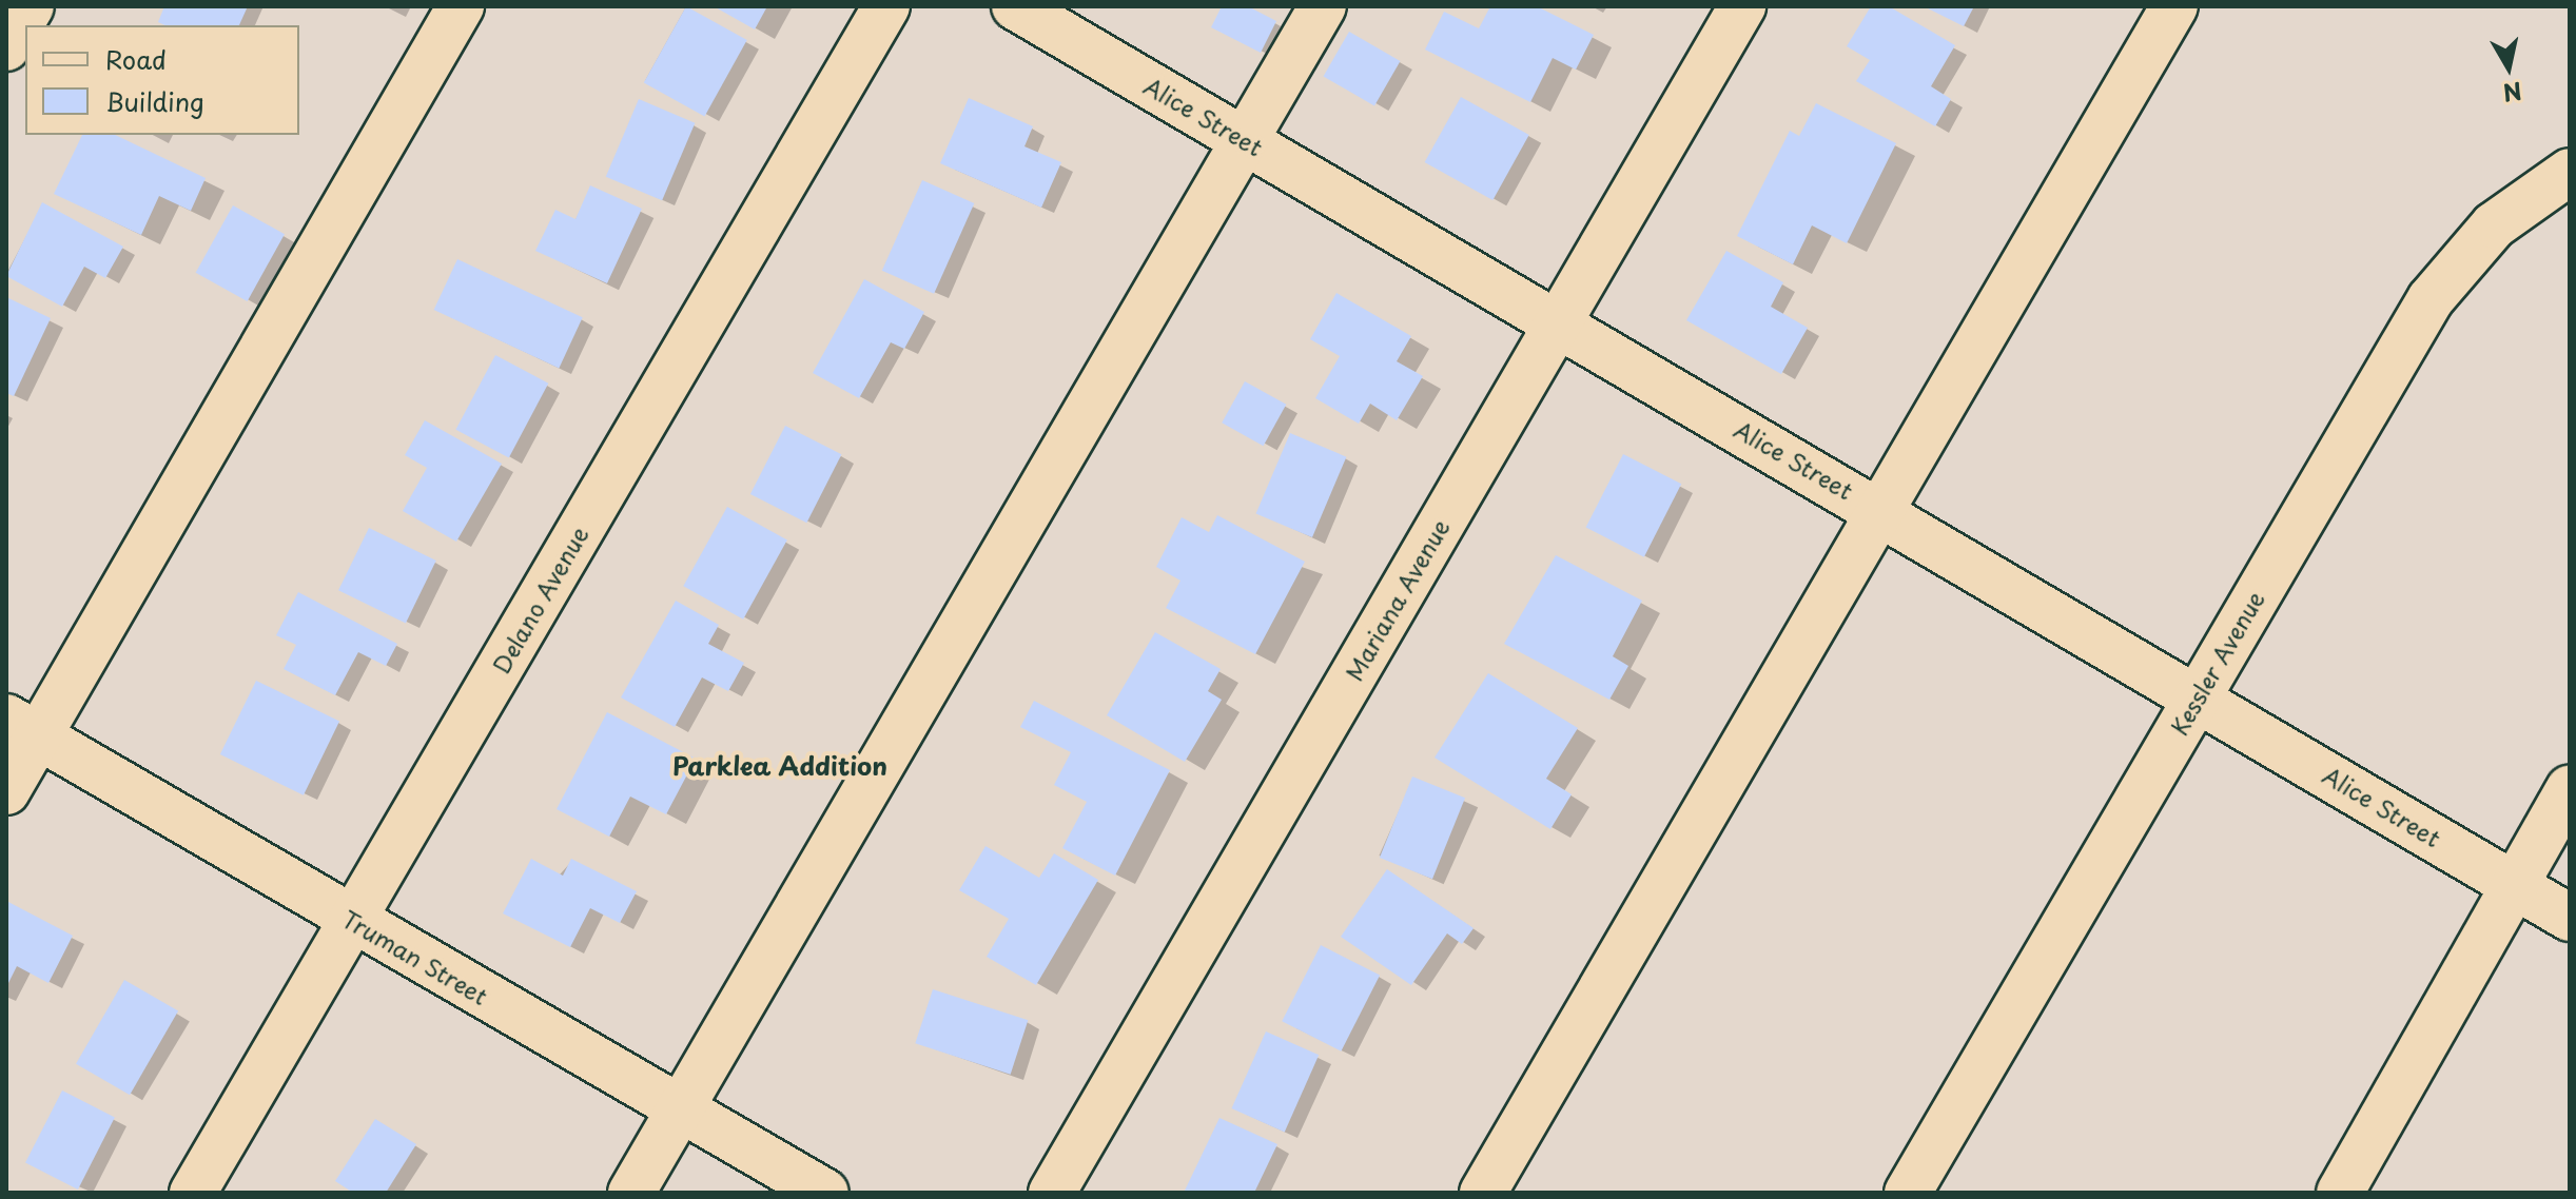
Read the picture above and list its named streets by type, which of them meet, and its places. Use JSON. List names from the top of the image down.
{
  "streets": {
    "street": [
      "Alice Street",
      "Delano Avenue",
      "Mariana Avenue",
      "Kessler Avenue",
      "Truman Street"
    ]
  },
  "crossings": [
    ["Alice Street", "Mariana Avenue"],
    ["Alice Street", "Kessler Avenue"],
    ["Delano Avenue", "Truman Street"]
  ],
  "districts": ["Parklea Addition"],
  "legend": ["Road", "Building"],
  "north": "bottom"
}
